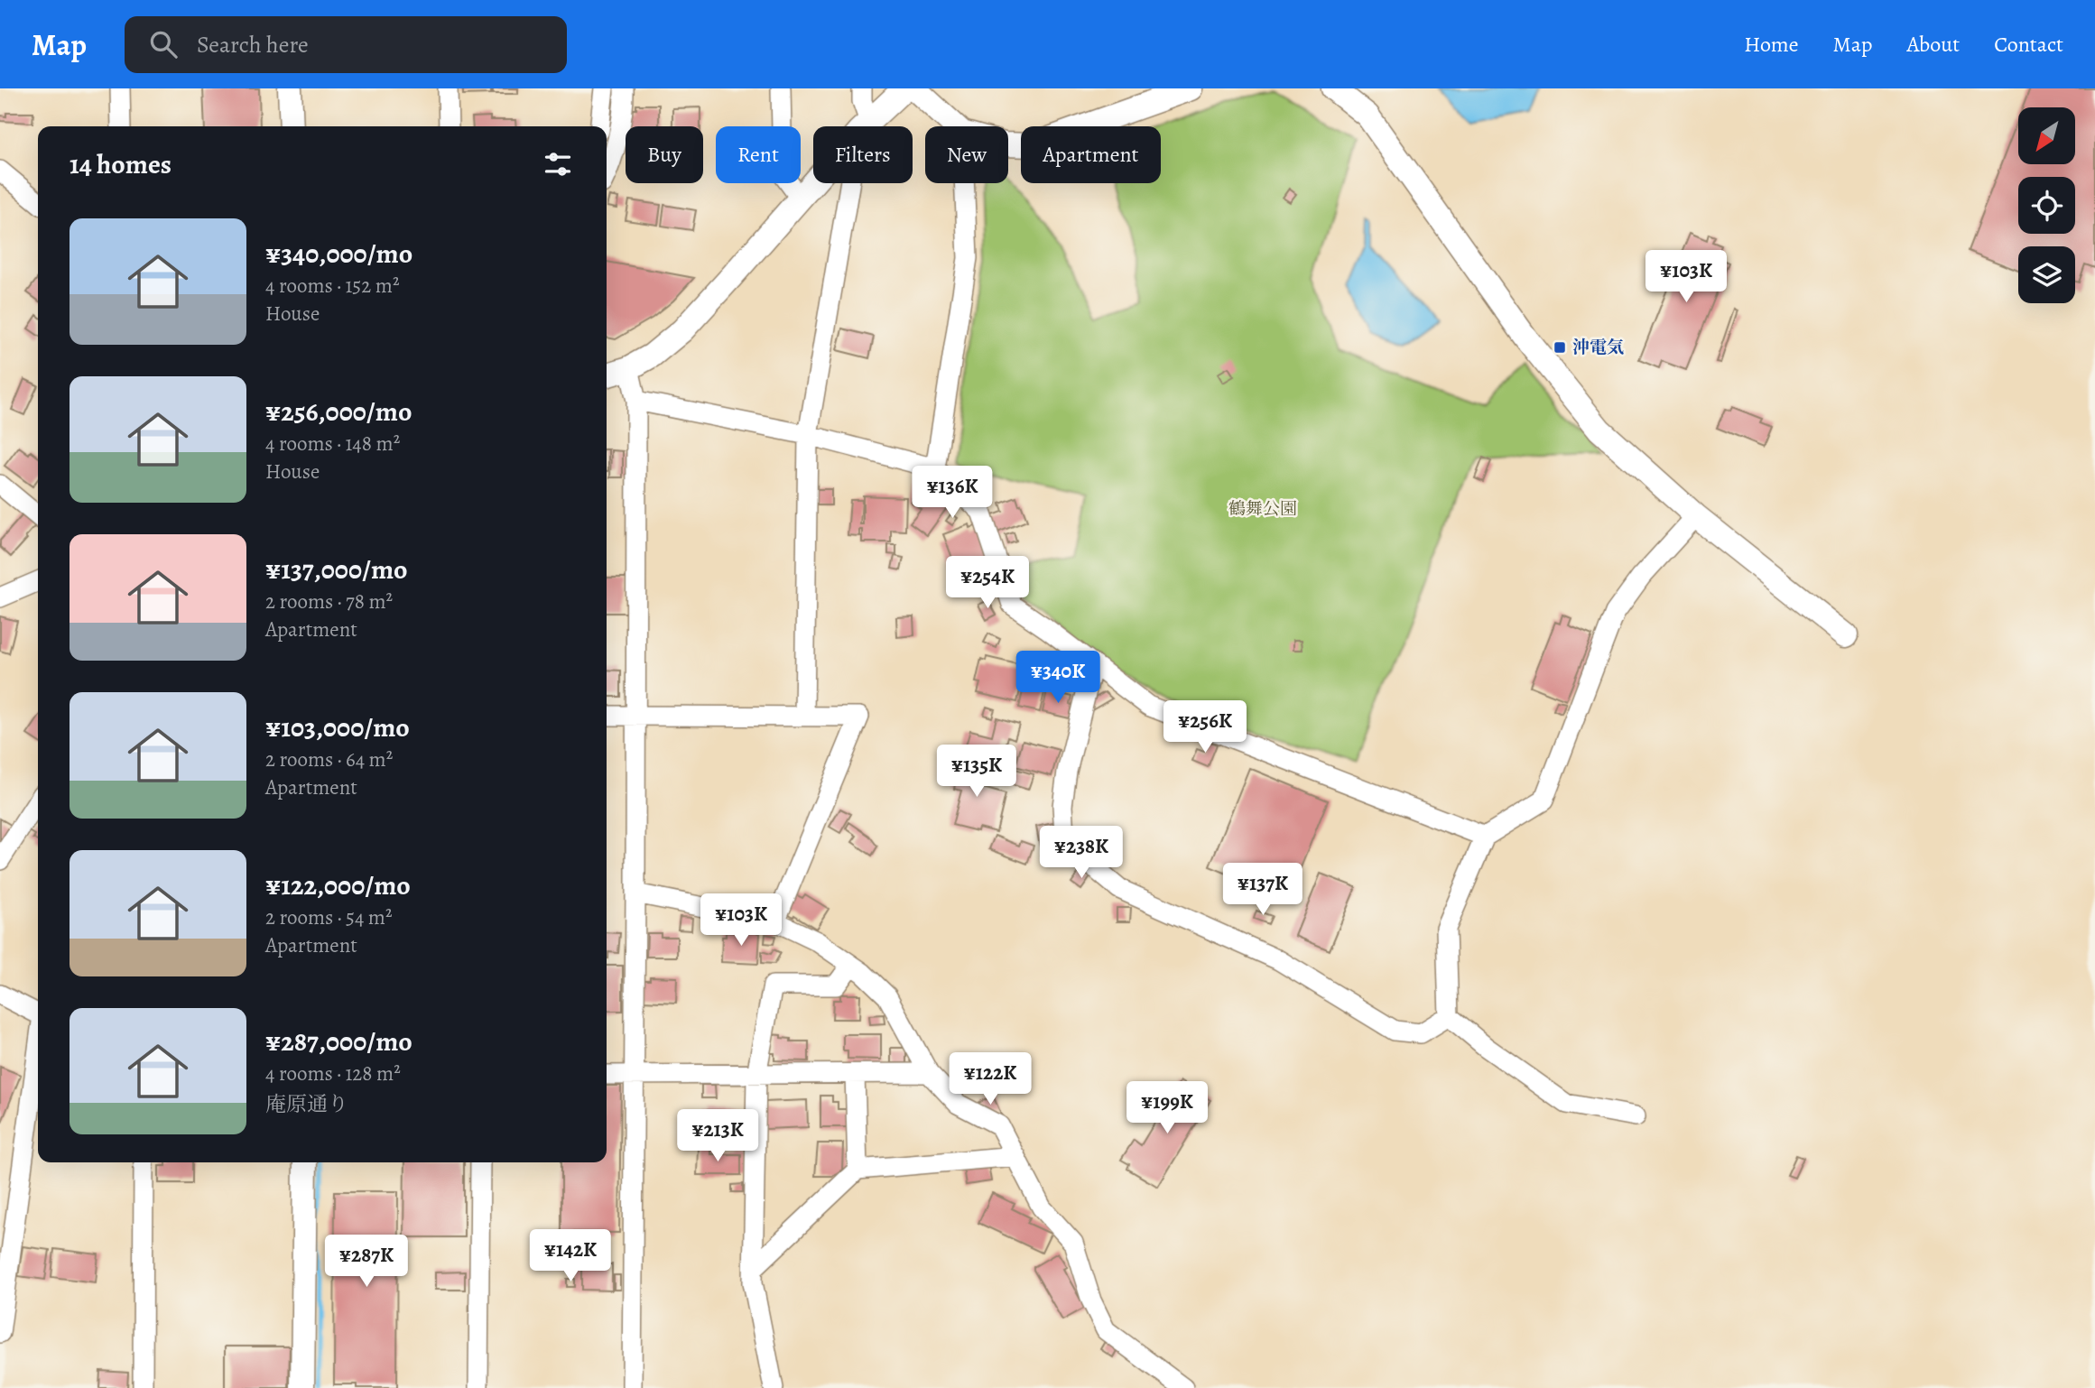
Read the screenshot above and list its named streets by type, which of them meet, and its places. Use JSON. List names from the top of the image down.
{
  "parks": ["鶴舞公園"],
  "places": {
    "transit": ["沖電気"]
  },
  "north": "bottom left",
  "page": {
    "header": "Map",
    "search": "Search here",
    "nav": [
      "Home",
      "Map",
      "About",
      "Contact"
    ],
    "chip": [
      "Buy",
      "Rent",
      "Filters",
      "New",
      "Apartment"
    ],
    "heading": "14 homes",
    "list": [
      {
        "name": "¥340,000/mo",
        "note": "4 rooms · 152 m² · House"
      },
      {
        "name": "¥256,000/mo",
        "note": "4 rooms · 148 m² · House"
      },
      {
        "name": "¥137,000/mo",
        "note": "2 rooms · 78 m² · Apartment"
      },
      {
        "name": "¥103,000/mo",
        "note": "2 rooms · 64 m² · Apartment"
      },
      {
        "name": "¥122,000/mo",
        "note": "2 rooms · 54 m² · Apartment"
      },
      {
        "name": "¥287,000/mo",
        "note": "4 rooms · 128 m² · 庵原通り"
      }
    ],
    "price": [
      "¥103K",
      "¥136K",
      "¥254K",
      "¥340K",
      "¥256K",
      "¥135K",
      "¥238K",
      "¥137K",
      "¥103K",
      "¥122K",
      "¥199K",
      "¥213K",
      "¥142K",
      "¥287K"
    ]
  }
}
